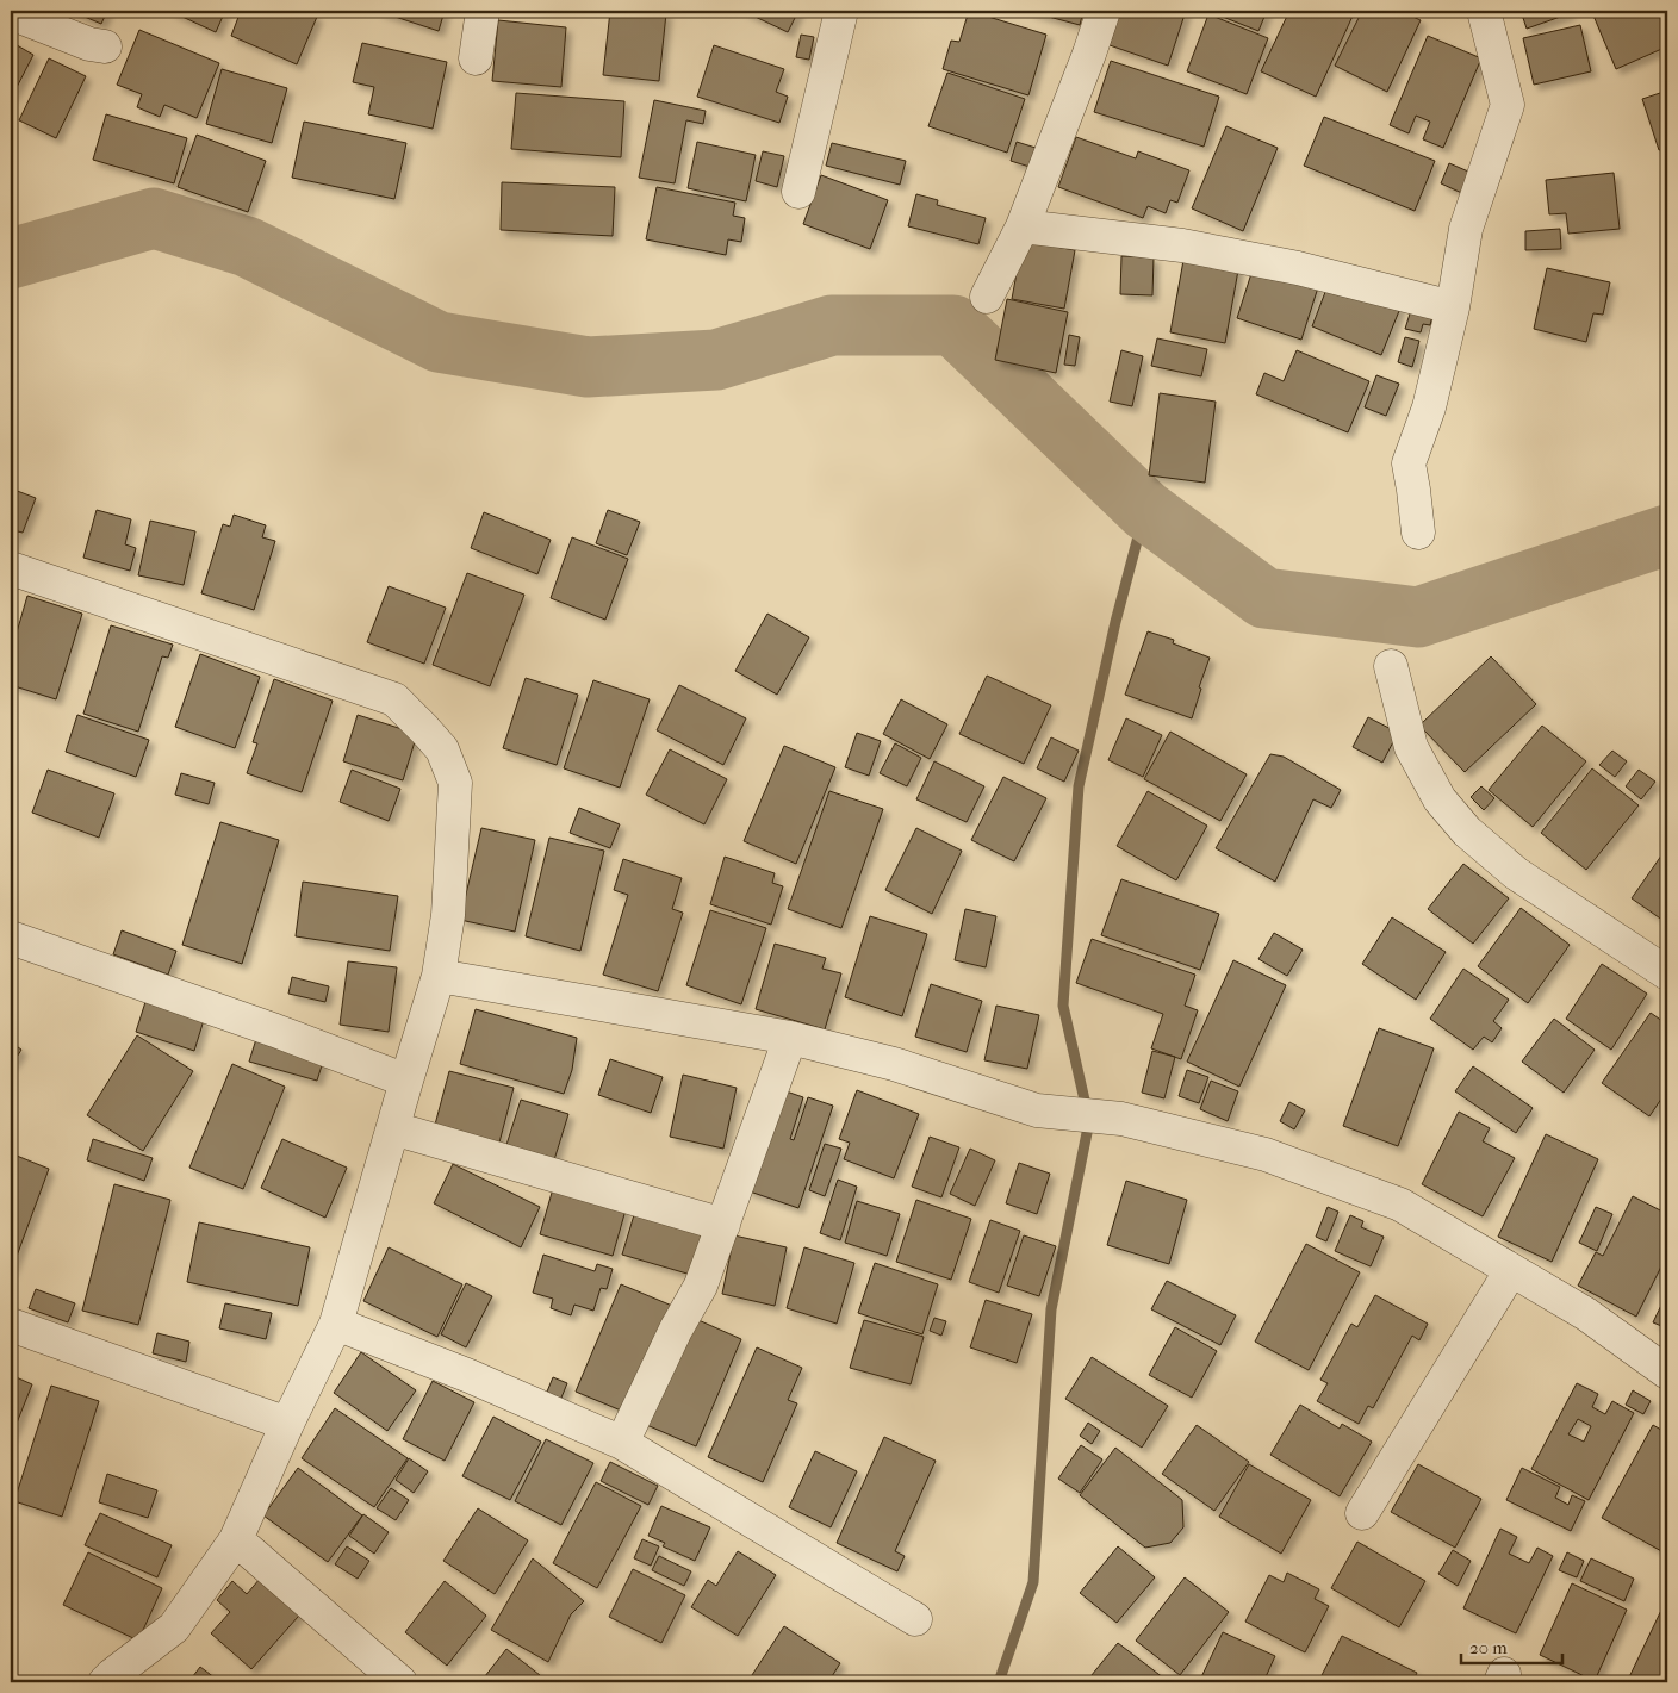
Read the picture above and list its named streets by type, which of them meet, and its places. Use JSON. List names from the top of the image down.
{
  "scale_bar": "20 m"
}
